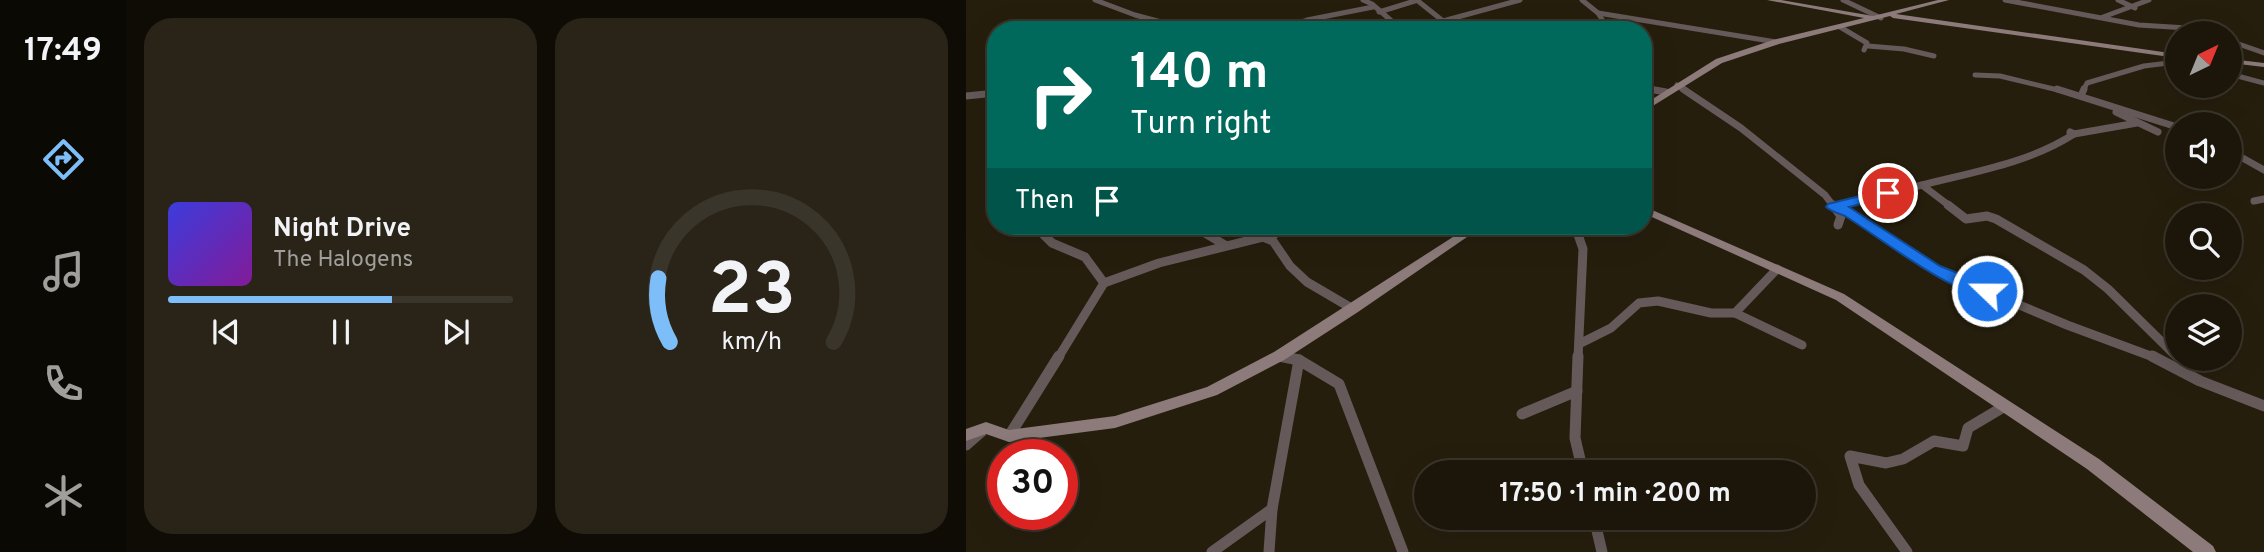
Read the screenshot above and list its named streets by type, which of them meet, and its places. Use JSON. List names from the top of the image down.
{
  "north": "top right",
  "page": {
    "tabs": "17:49",
    "turn": ["140 m", "Turn right"],
    "then": "Then",
    "song": ["Night Drive", "The Halogens"],
    "limit": "30",
    "trip": "17:50 · 1 min · 200 m",
    "gauge": ["23", "km/h"]
  }
}
